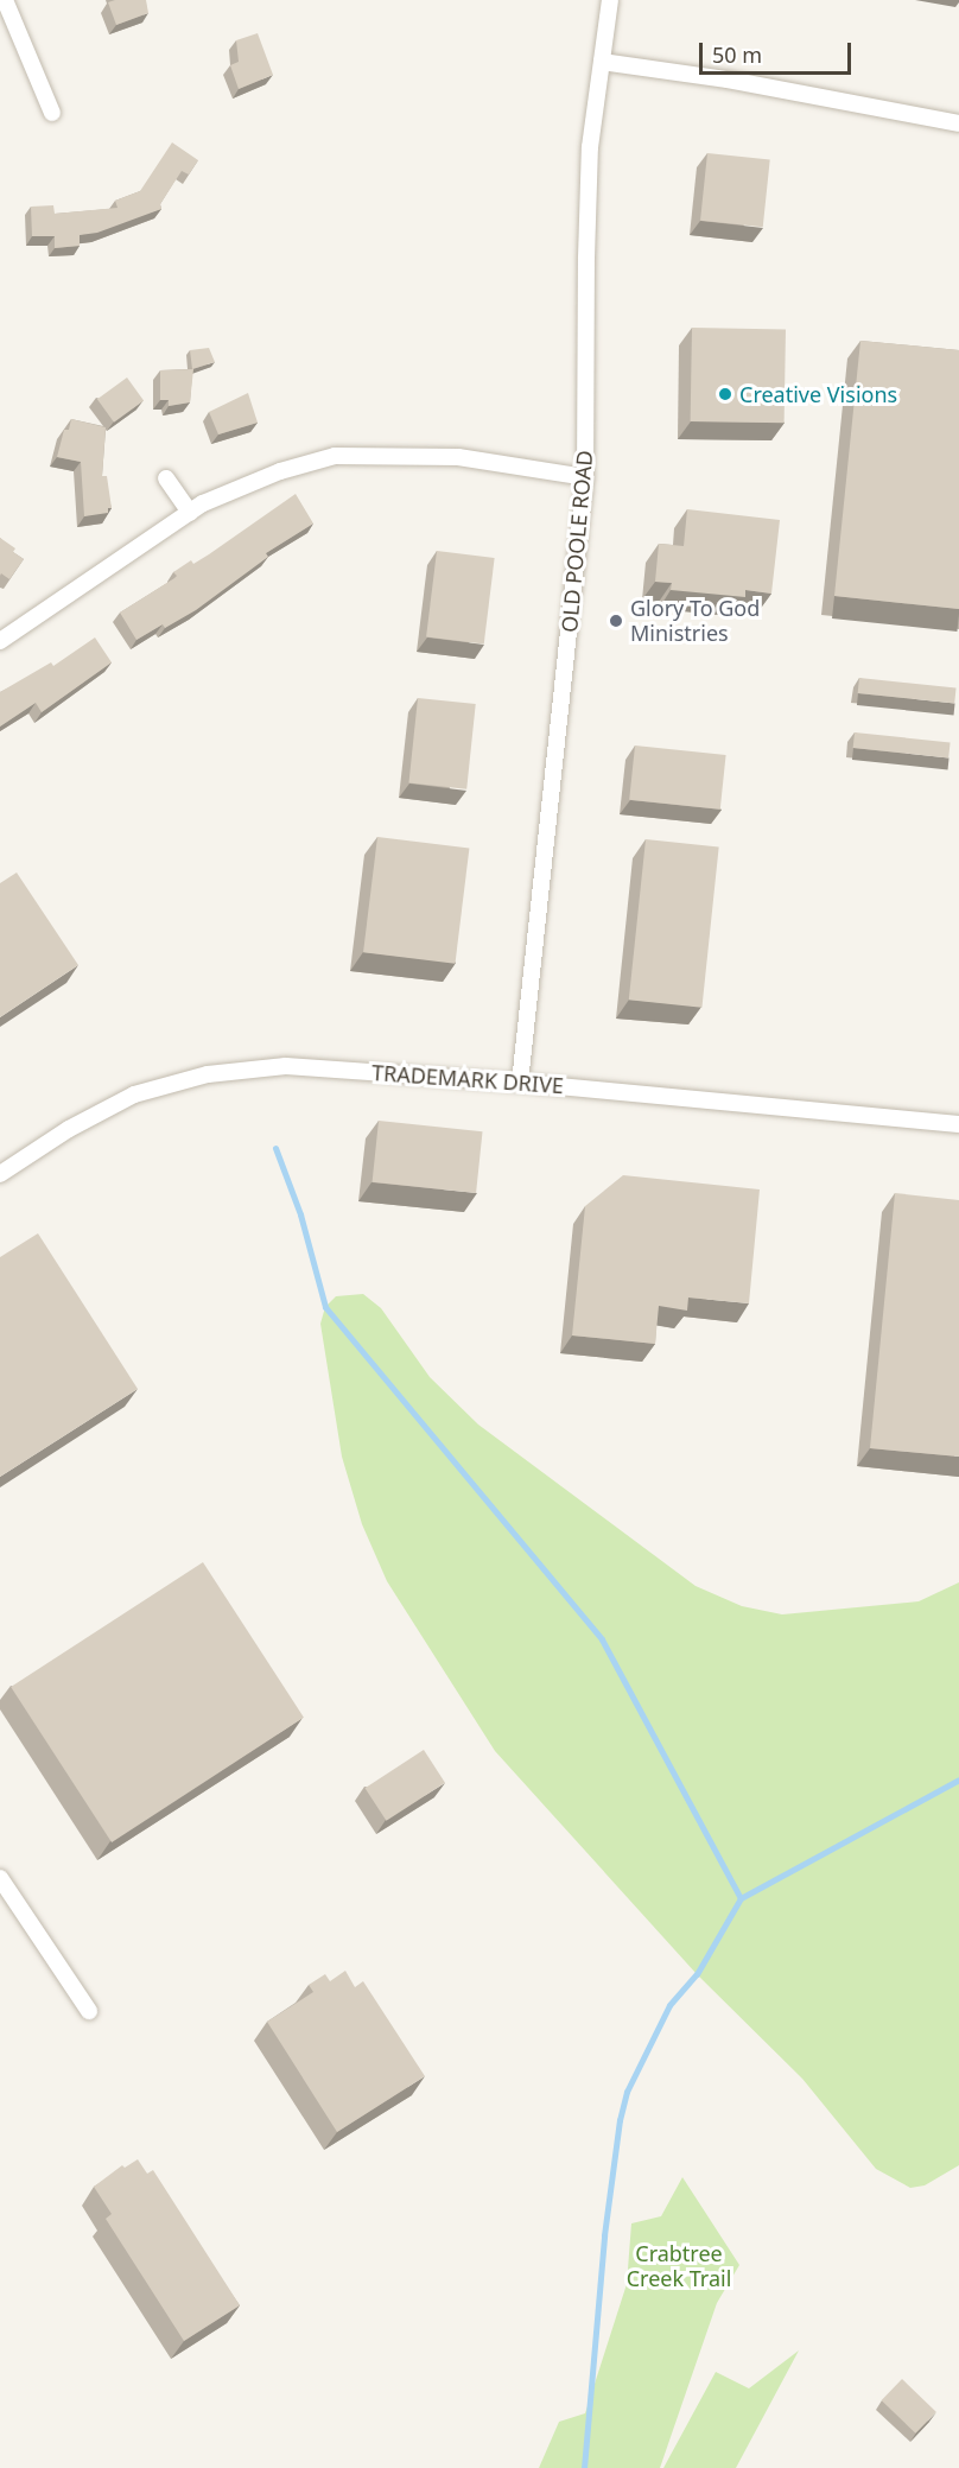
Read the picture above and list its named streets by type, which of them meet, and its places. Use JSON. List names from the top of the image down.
{
  "streets": {
    "street": ["OLD POOLE ROAD", "TRADEMARK DRIVE"]
  },
  "crossings": [
    ["OLD POOLE ROAD", "TRADEMARK DRIVE"]
  ],
  "parks": ["Crabtree Creek Trail"],
  "places": ["Creative Visions", "Glory To God Ministries"],
  "scale_bar": "50 m"
}
